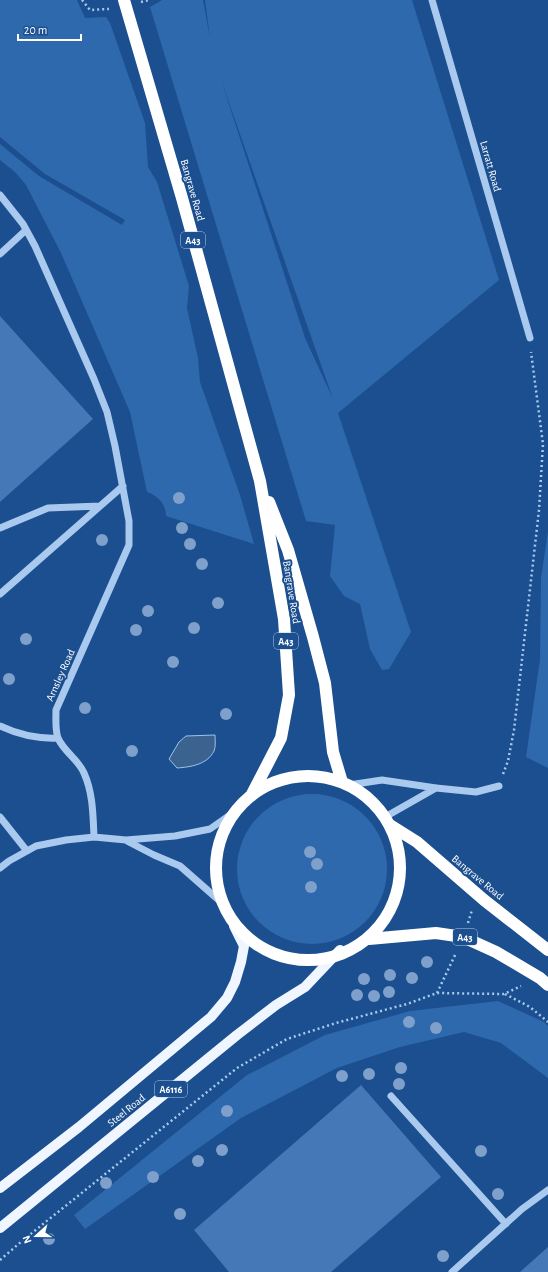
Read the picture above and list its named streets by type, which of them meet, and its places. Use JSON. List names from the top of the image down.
{
  "streets": {
    "highway": ["Bangrave Road", "A43"],
    "main road": ["A6116", "Steel Road"],
    "street": ["Larratt Road", "Arnsley Road"]
  },
  "crossings": [
    ["Bangrave Road", "A43"],
    ["A43", "Steel Road"]
  ],
  "scale_bar": "20 m",
  "north": "left"
}
